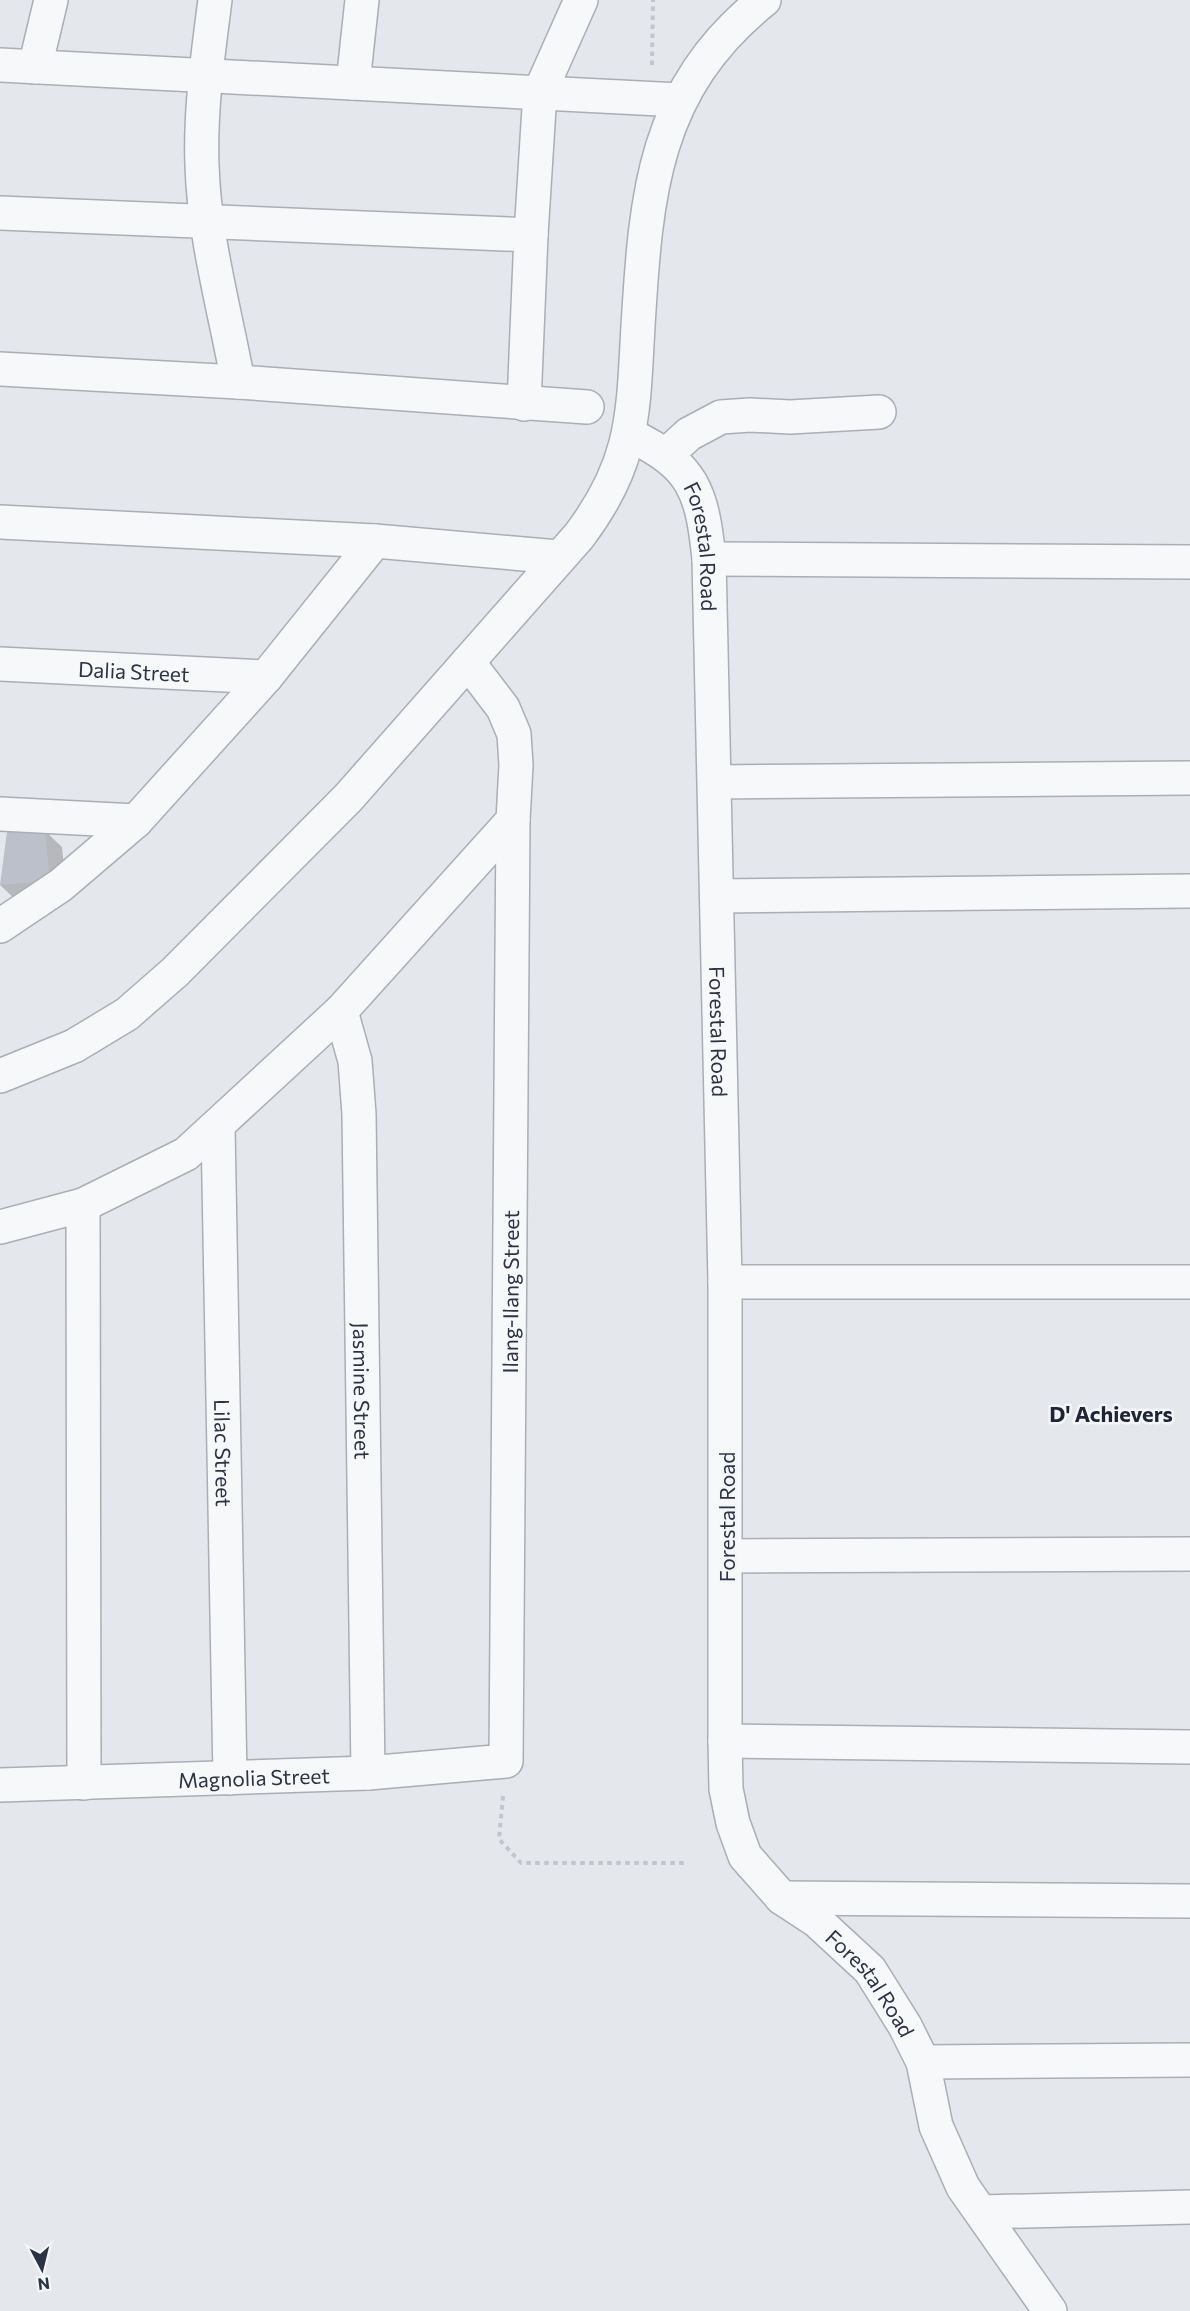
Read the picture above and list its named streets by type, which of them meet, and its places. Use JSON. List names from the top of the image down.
{
  "streets": {
    "street": [
      "Forestal Road",
      "Dalia Street",
      "Ilang-Ilang Street",
      "Jasmine Street",
      "Lilac Street",
      "Magnolia Street"
    ]
  },
  "crossings": [
    ["Ilang-Ilang Street", "Magnolia Street"],
    ["Jasmine Street", "Magnolia Street"],
    ["Lilac Street", "Magnolia Street"]
  ],
  "districts": ["D' Achievers"],
  "north": "bottom"
}
